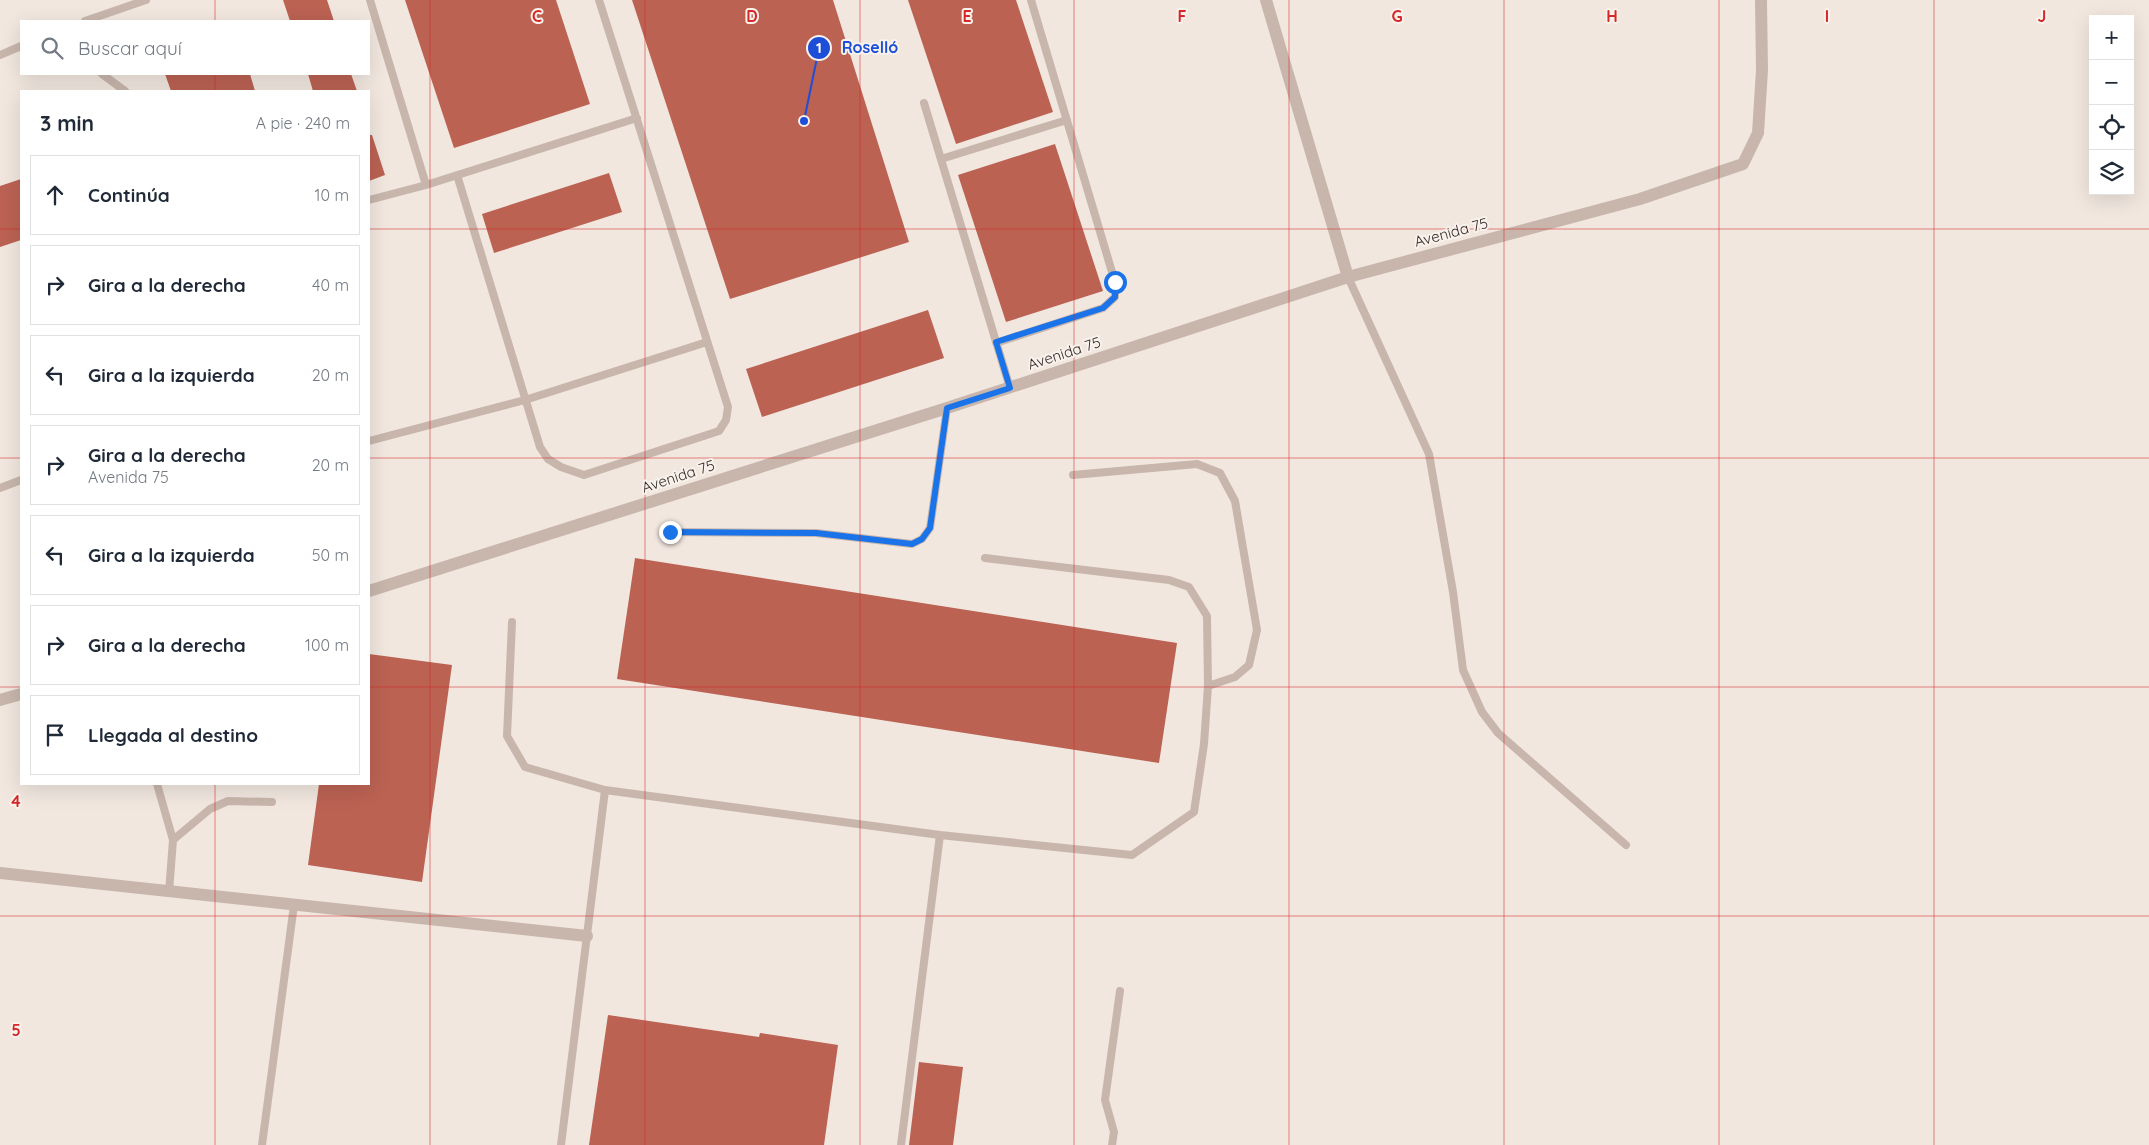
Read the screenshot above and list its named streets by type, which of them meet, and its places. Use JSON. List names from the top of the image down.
{
  "streets": {
    "street": ["Avenida 75"]
  },
  "places": ["Roselló"],
  "page": {
    "map_buttons": ["+", "−"],
    "search": "Buscar aquí",
    "heading": ["3 min", "A pie · 240 m"],
    "list": [
      ["Continúa", "10 m"],
      ["Gira a la derecha", "40 m"],
      ["Gira a la izquierda", "20 m"],
      ["Gira a la derecha", "Avenida 75", "20 m"],
      ["Gira a la izquierda", "50 m"],
      ["Gira a la derecha", "100 m"],
      "Llegada al destino"
    ]
  },
  "grid": {
    "columns": [
      "C",
      "D",
      "E",
      "F",
      "G",
      "H",
      "I",
      "J"
    ],
    "rows": ["4", "5"]
  }
}
